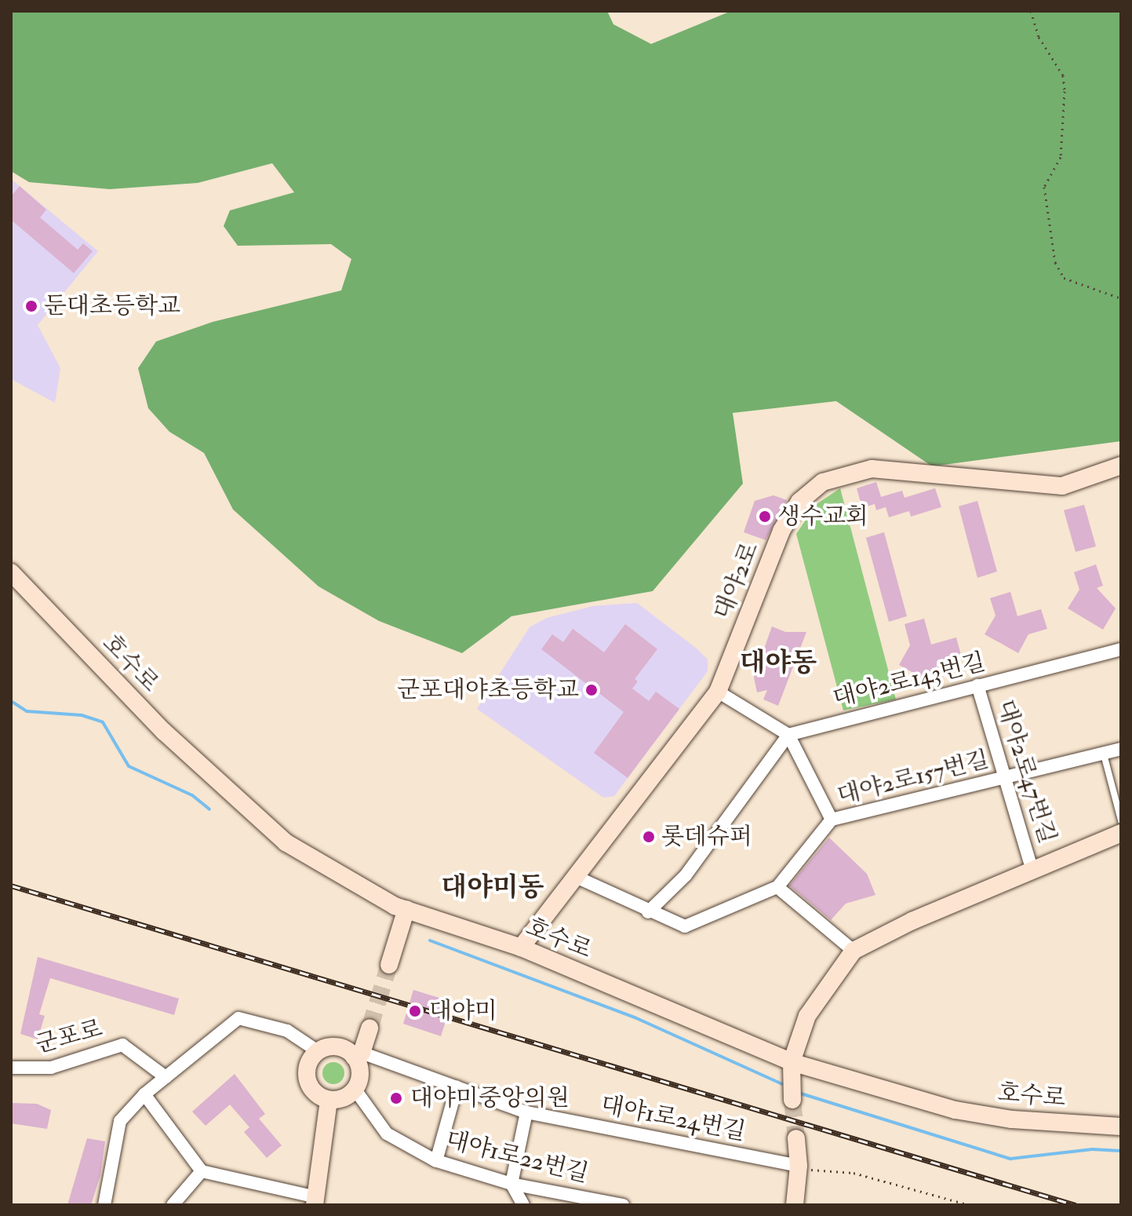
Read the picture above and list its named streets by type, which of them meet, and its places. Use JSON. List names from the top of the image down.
{
  "streets": {
    "street": [
      "대야2로",
      "호수로",
      "대야2로143번길",
      "대야2로47번길",
      "대야2로157번길",
      "군포로",
      "대야1로24번길",
      "대야1로22번길"
    ]
  },
  "crossings": [
    ["대야2로", "호수로"],
    ["대야2로", "대야2로157번길"],
    ["대야2로143번길", "대야2로47번길"],
    ["대야2로47번길", "대야2로157번길"],
    ["대야1로24번길", "대야1로22번길"]
  ],
  "districts": ["대야동", "대야미동"],
  "places": [
    "둔대초등학교",
    "생수교회",
    "군포대야초등학교",
    "롯데슈퍼",
    "대야미",
    "대야미중앙의원"
  ]
}
